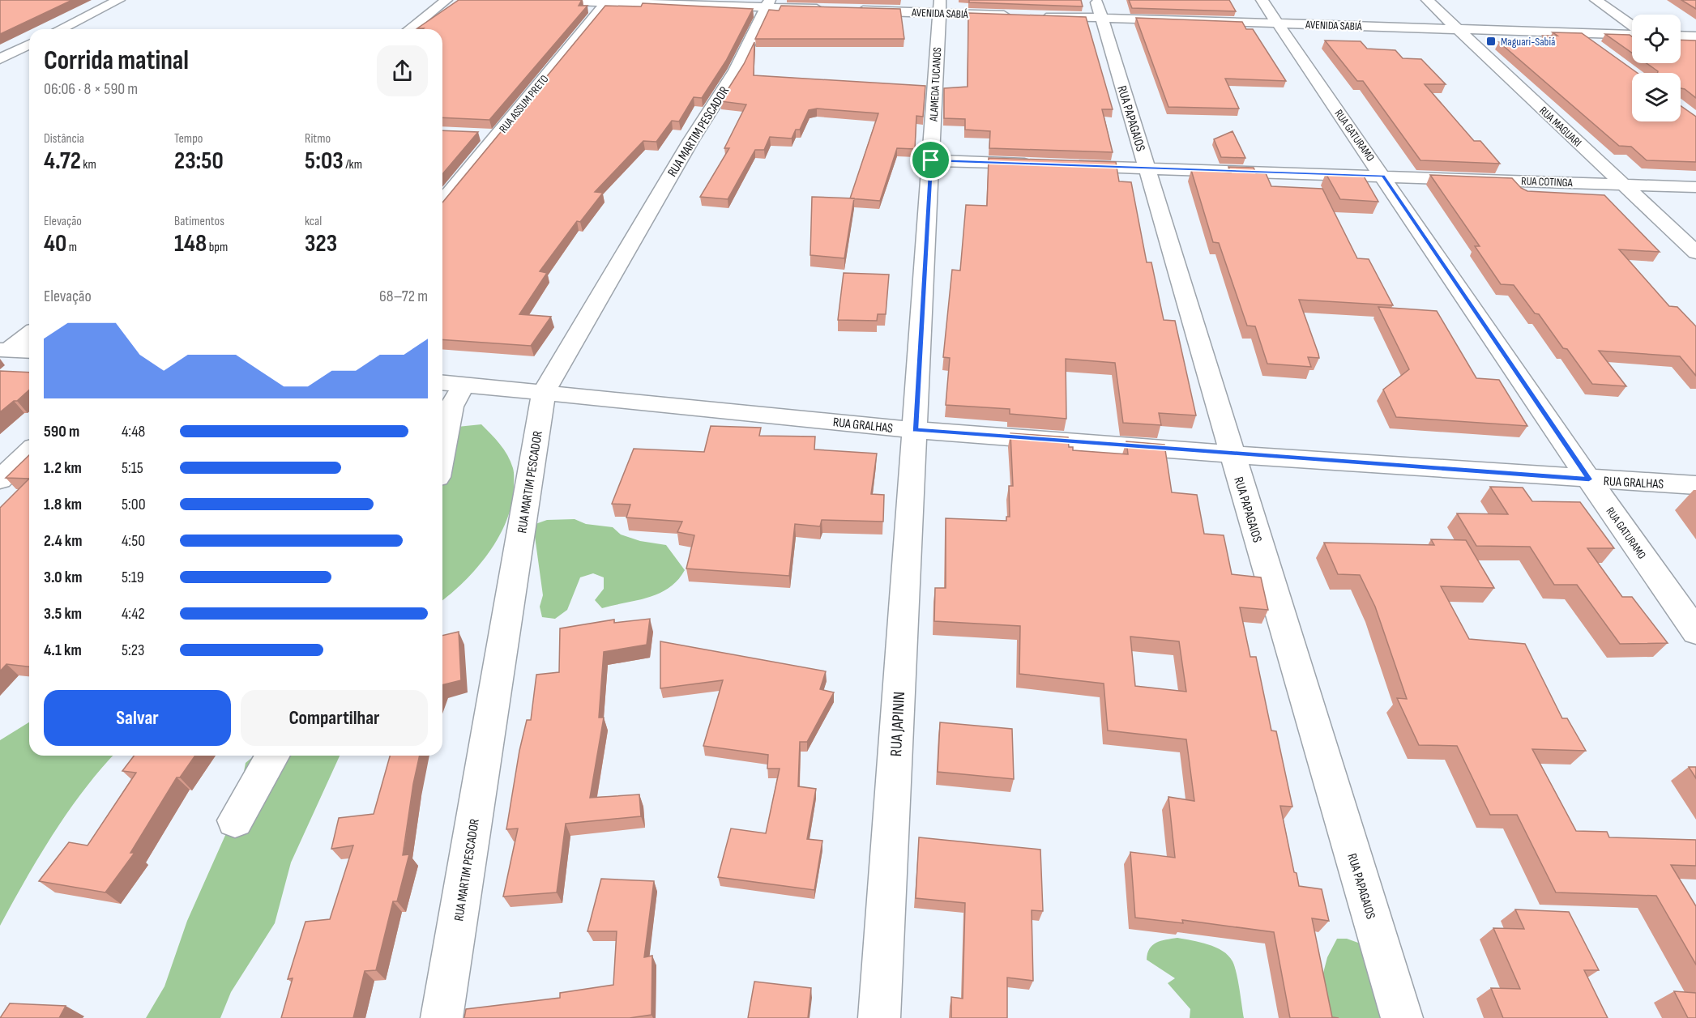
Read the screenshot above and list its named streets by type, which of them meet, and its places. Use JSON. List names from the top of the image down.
{
  "streets": {
    "street": [
      "AVENIDA SABIÁ",
      "ALAMEDA TUCANOS",
      "RUA ASSUM PRETO",
      "RUA PAPAGAIOS",
      "RUA MAGUARI",
      "RUA MARTIM PESCADOR",
      "RUA GATURAMO",
      "RUA COTINGA",
      "RUA GRALHAS",
      "RUA JAPININ"
    ]
  },
  "crossings": [
    ["AVENIDA SABIÁ", "ALAMEDA TUCANOS"],
    ["AVENIDA SABIÁ", "RUA PAPAGAIOS"],
    ["AVENIDA SABIÁ", "RUA MAGUARI"],
    ["AVENIDA SABIÁ", "RUA GATURAMO"],
    ["ALAMEDA TUCANOS", "RUA GRALHAS"],
    ["ALAMEDA TUCANOS", "RUA JAPININ"],
    ["RUA PAPAGAIOS", "RUA COTINGA"],
    ["RUA PAPAGAIOS", "RUA GRALHAS"],
    ["RUA MAGUARI", "RUA COTINGA"],
    ["RUA MARTIM PESCADOR", "RUA GRALHAS"],
    ["RUA GATURAMO", "RUA COTINGA"],
    ["RUA GATURAMO", "RUA GRALHAS"],
    ["RUA GRALHAS", "RUA JAPININ"]
  ],
  "places": {
    "transit": ["Maguari-Sabiá"]
  },
  "page": {
    "heading": ["Corrida matinal", "06:06 · 8 × 590 m"],
    "stats": [
      ["Distância", "4.72 km"],
      ["Tempo", "23:50"],
      ["Ritmo", "5:03 /km"],
      ["Elevação", "40 m"],
      ["Batimentos", "148 bpm"],
      ["kcal", "323"]
    ],
    "chart": ["Elevação", "68–72 m"],
    "list": [
      {
        "name": "590 m",
        "note": "4:48"
      },
      {
        "name": "1.2 km",
        "note": "5:15"
      },
      {
        "name": "1.8 km",
        "note": "5:00"
      },
      {
        "name": "2.4 km",
        "note": "4:50"
      },
      {
        "name": "3.0 km",
        "note": "5:19"
      },
      {
        "name": "3.5 km",
        "note": "4:42"
      },
      {
        "name": "4.1 km",
        "note": "5:23"
      }
    ],
    "buttons": ["Salvar", "Compartilhar"]
  }
}
